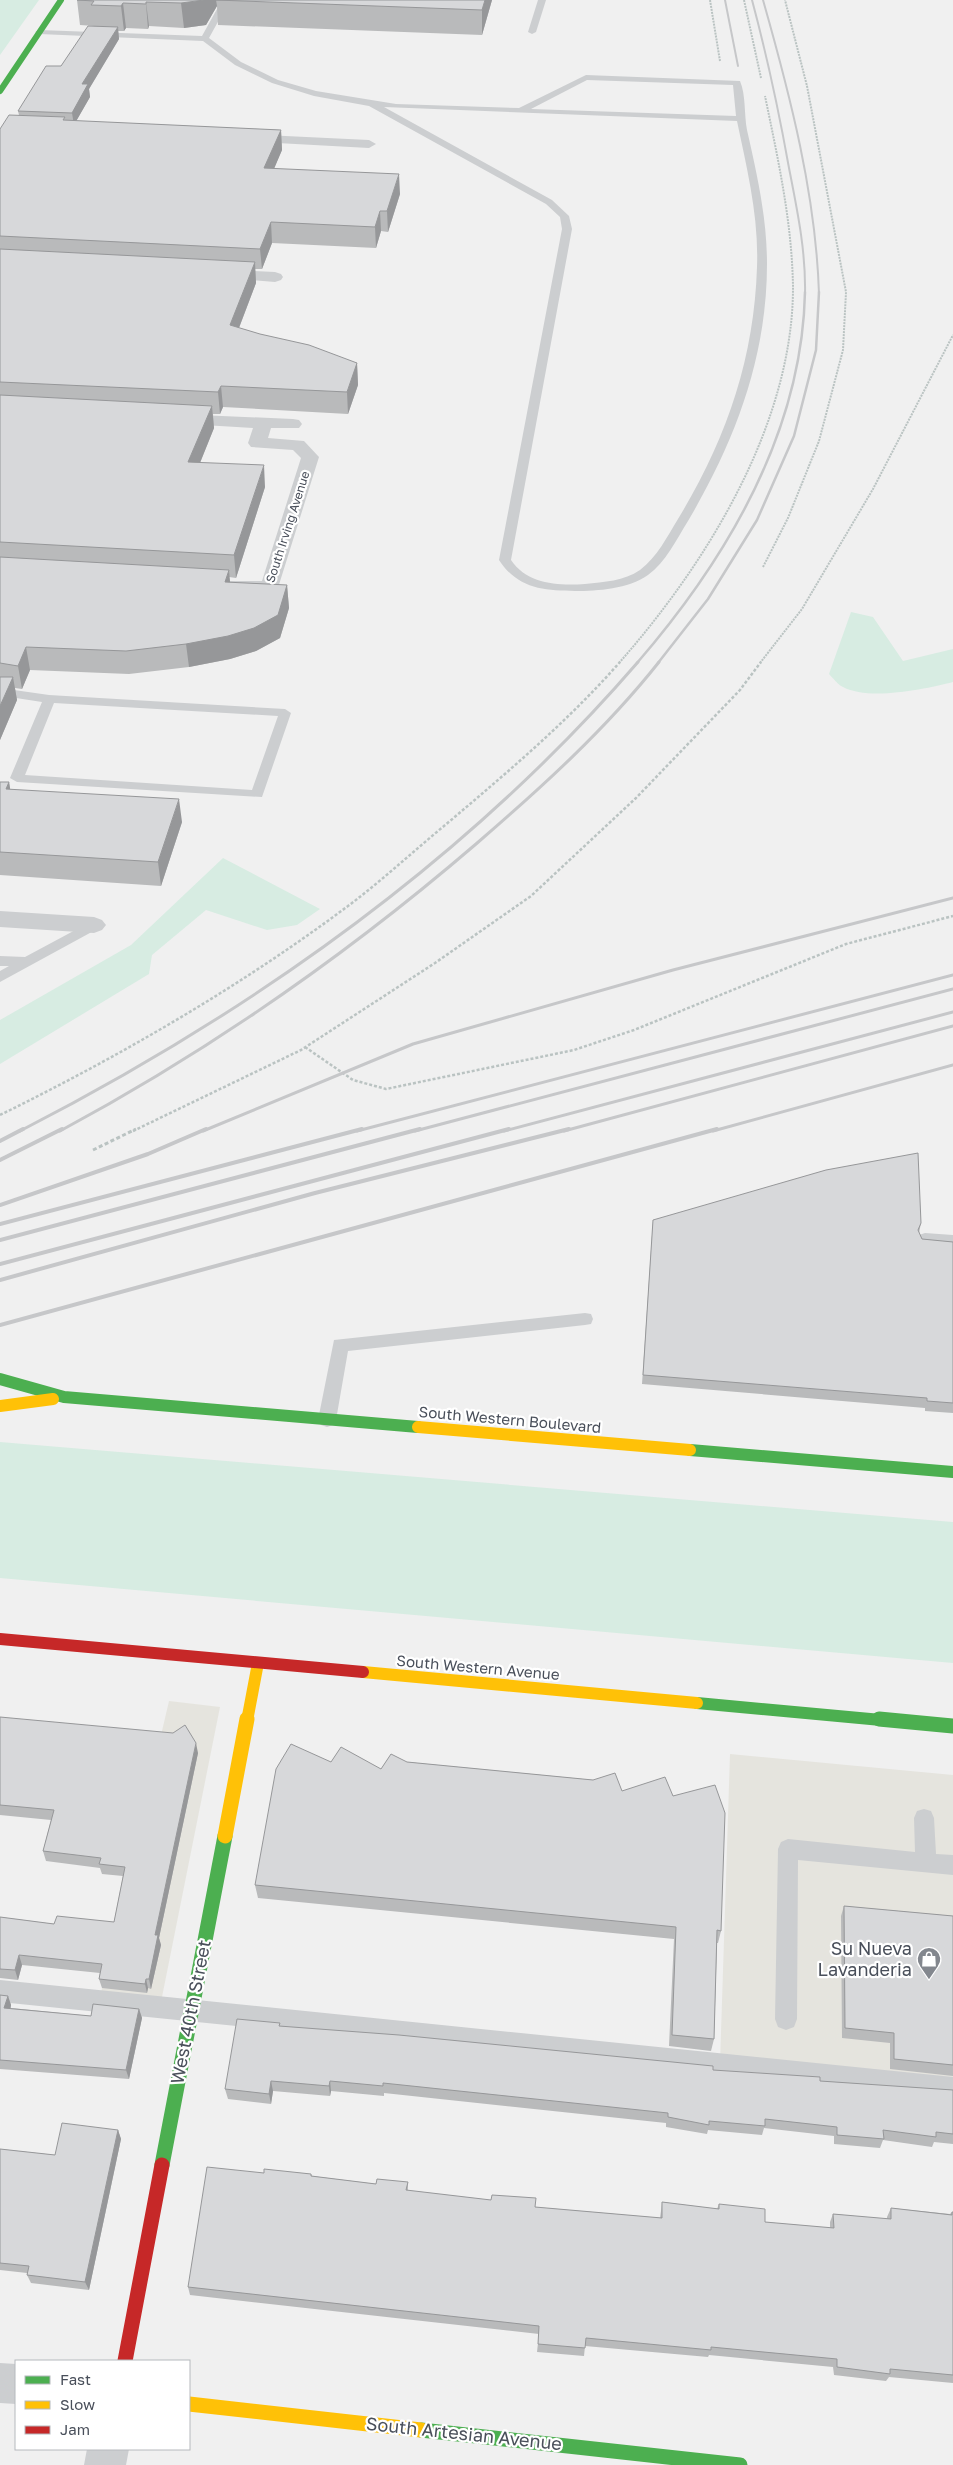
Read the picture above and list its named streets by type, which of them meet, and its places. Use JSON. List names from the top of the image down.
{
  "streets": {
    "street": [
      "South Irving Avenue",
      "South Western Boulevard",
      "South Western Avenue",
      "West 40th Street",
      "South Artesian Avenue"
    ]
  },
  "crossings": [
    ["South Western Avenue", "West 40th Street"]
  ],
  "places": {
    "shop": ["Su Nueva Lavanderia"]
  },
  "legend": ["Fast", "Slow", "Jam"]
}
